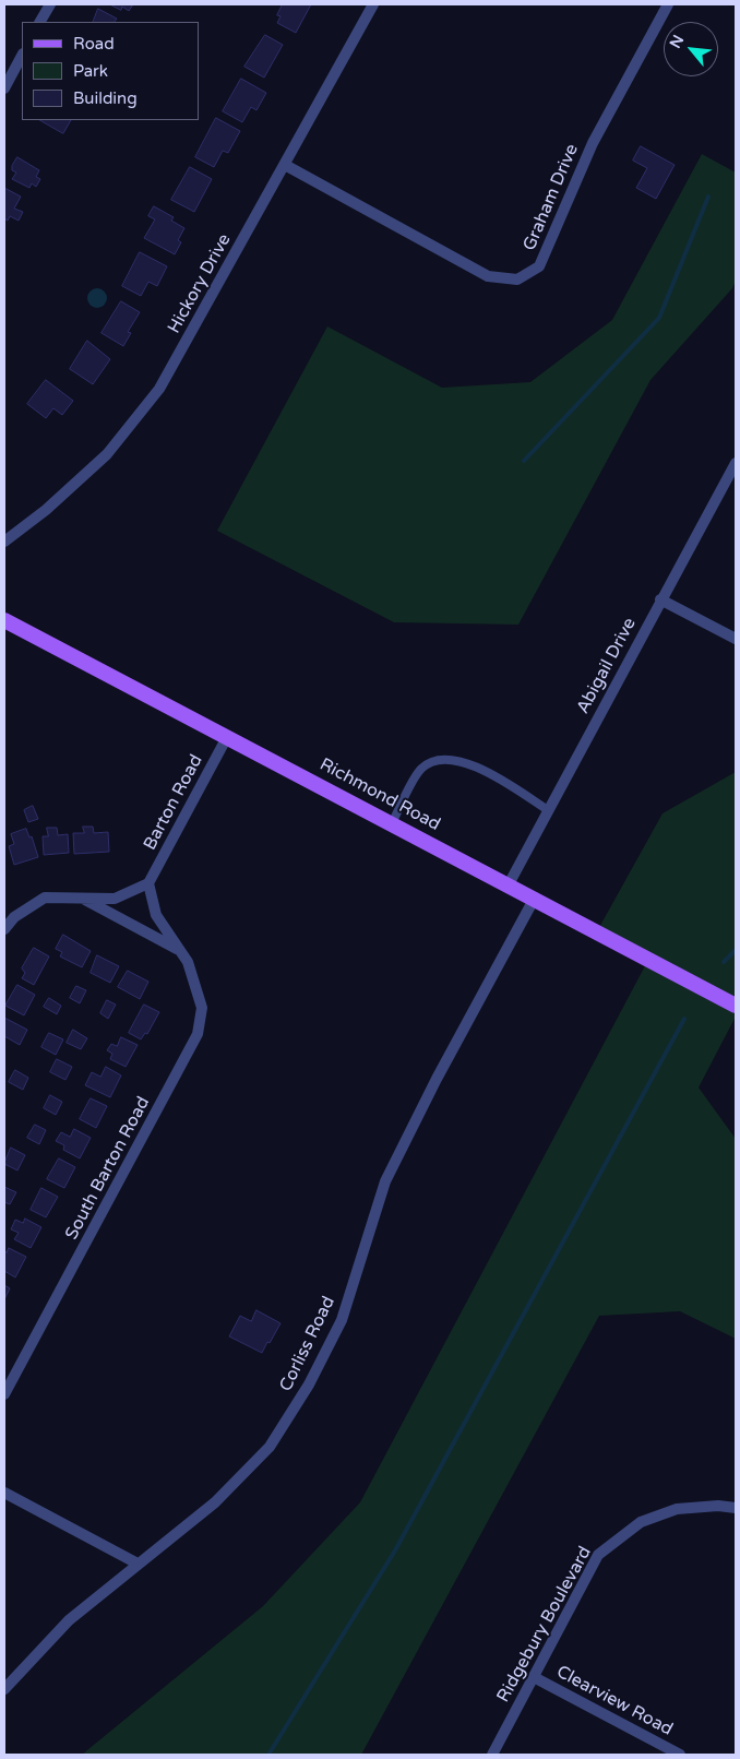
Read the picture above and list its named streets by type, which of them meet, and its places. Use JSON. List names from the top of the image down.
{
  "streets": {
    "main road": ["Richmond Road"],
    "street": [
      "Graham Drive",
      "Hickory Drive",
      "Abigail Drive",
      "Barton Road",
      "South Barton Road",
      "Corliss Road",
      "Ridgebury Boulevard",
      "Clearview Road"
    ]
  },
  "crossings": [
    ["Graham Drive", "Hickory Drive"],
    ["Abigail Drive", "Richmond Road"],
    ["Richmond Road", "Barton Road"],
    ["Richmond Road", "Corliss Road"],
    ["Barton Road", "South Barton Road"],
    ["Ridgebury Boulevard", "Clearview Road"]
  ],
  "legend": ["Road", "Park", "Building"],
  "north": "top left"
}
